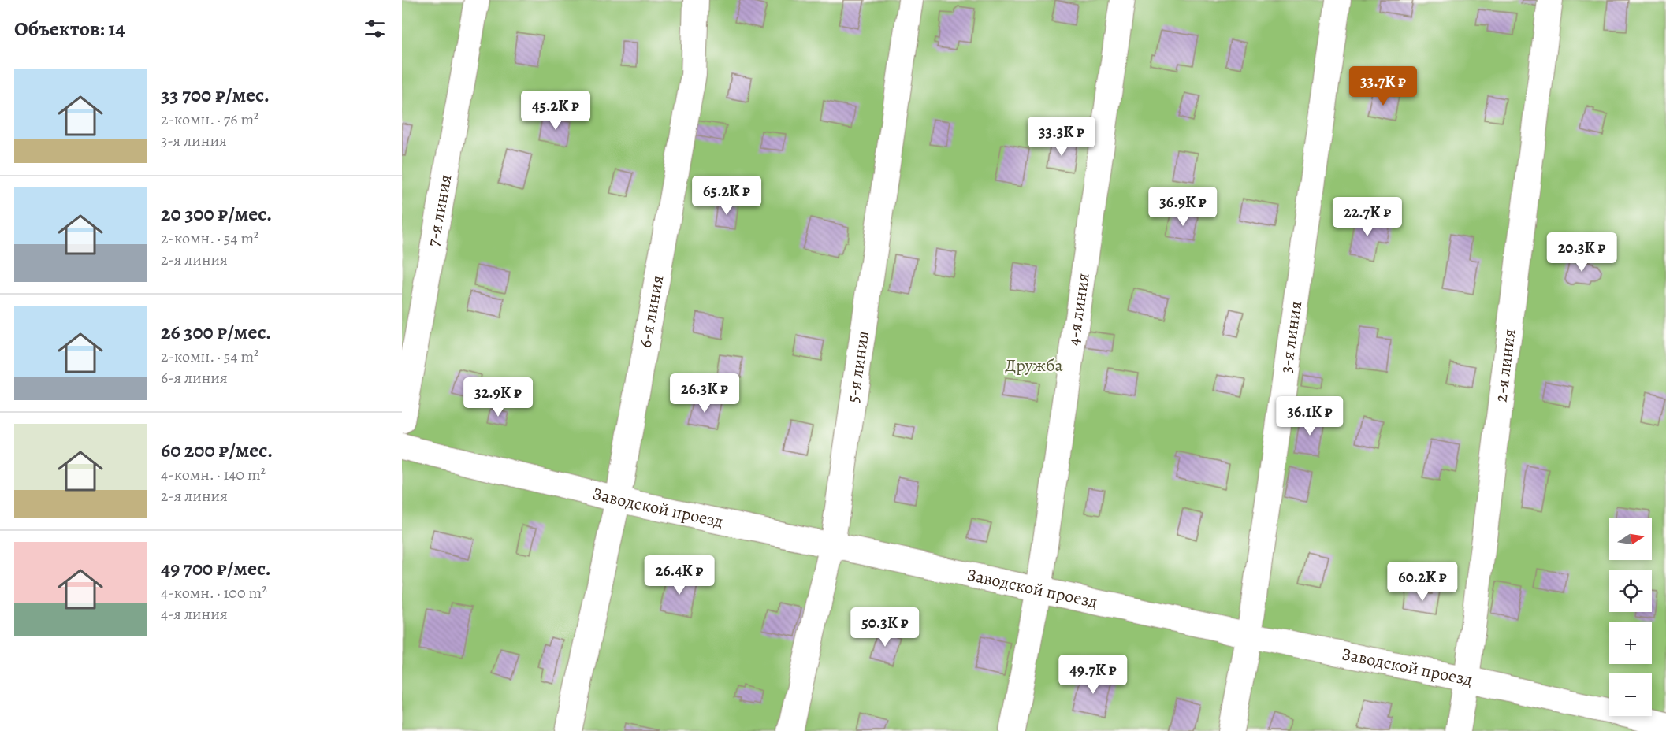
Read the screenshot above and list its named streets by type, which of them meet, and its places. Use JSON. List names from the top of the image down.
{
  "streets": {
    "street": [
      "7-я линия",
      "4-я линия",
      "6-я линия",
      "3-я линия",
      "2-я линия",
      "5-я линия",
      "Заводской проезд"
    ]
  },
  "crossings": [
    ["4-я линия", "Заводской проезд"],
    ["6-я линия", "Заводской проезд"],
    ["3-я линия", "Заводской проезд"],
    ["2-я линия", "Заводской проезд"],
    ["5-я линия", "Заводской проезд"]
  ],
  "parks": ["Дружба"],
  "north": "right",
  "page": {
    "heading": "Объектов: 14",
    "list": [
      {
        "name": "33 700 ₽/мес.",
        "note": "2-комн. · 76 m² · 3-я линия"
      },
      {
        "name": "20 300 ₽/мес.",
        "note": "2-комн. · 54 m² · 2-я линия"
      },
      {
        "name": "26 300 ₽/мес.",
        "note": "2-комн. · 54 m² · 6-я линия"
      },
      {
        "name": "60 200 ₽/мес.",
        "note": "4-комн. · 140 m² · 2-я линия"
      },
      {
        "name": "49 700 ₽/мес.",
        "note": "4-комн. · 100 m² · 4-я линия"
      }
    ],
    "price": [
      "33.7K ₽",
      "45.2K ₽",
      "33.3K ₽",
      "65.2K ₽",
      "36.9K ₽",
      "22.7K ₽",
      "20.3K ₽",
      "26.3K ₽",
      "32.9K ₽",
      "36.1K ₽",
      "26.4K ₽",
      "60.2K ₽",
      "50.3K ₽",
      "49.7K ₽"
    ],
    "map_buttons": ["+", "−"]
  }
}
